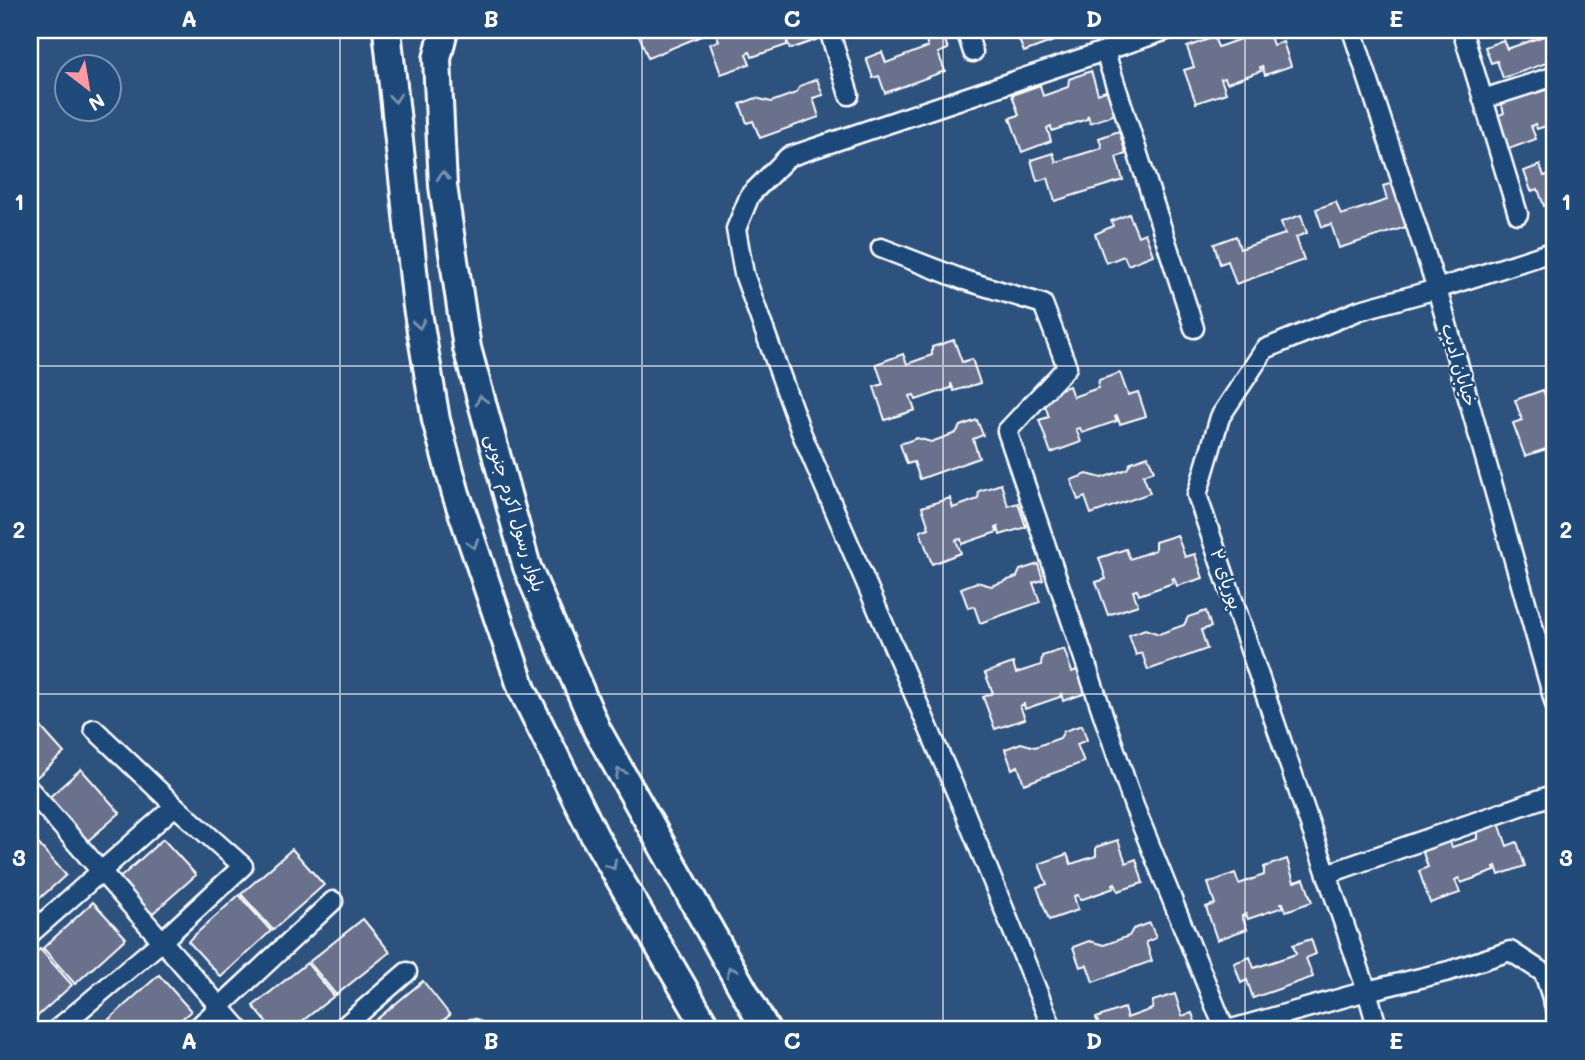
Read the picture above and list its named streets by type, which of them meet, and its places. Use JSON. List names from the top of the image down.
{
  "streets": {
    "main road": ["بلوار رسول اکرم جنوبی"],
    "street": ["خیابان ادیب", "پوریای ۲"]
  },
  "crossings": [
    ["خیابان ادیب", "پوریای ۲"]
  ],
  "north": "bottom right",
  "grid": {
    "columns": [
      "A",
      "B",
      "C",
      "D",
      "E"
    ],
    "rows": ["1", "2", "3"]
  }
}
